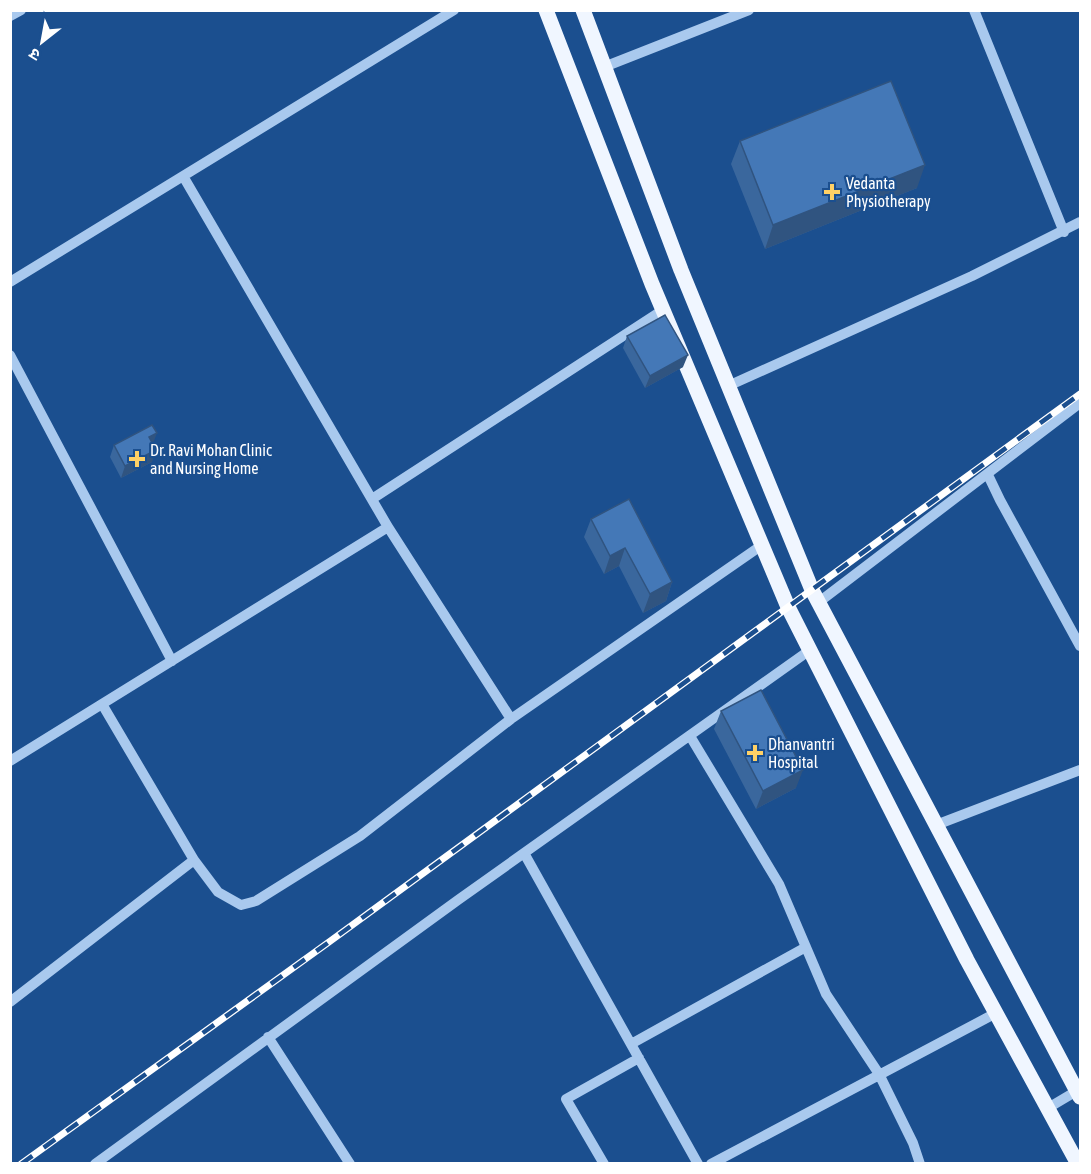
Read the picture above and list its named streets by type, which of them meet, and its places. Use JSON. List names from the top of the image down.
{
  "places": {
    "health": ["Vedanta Physiotherapy", "Dr. Ravi Mohan Clinic and Nursing Home", "Dhanvantri Hospital"]
  },
  "north": "bottom left"
}
